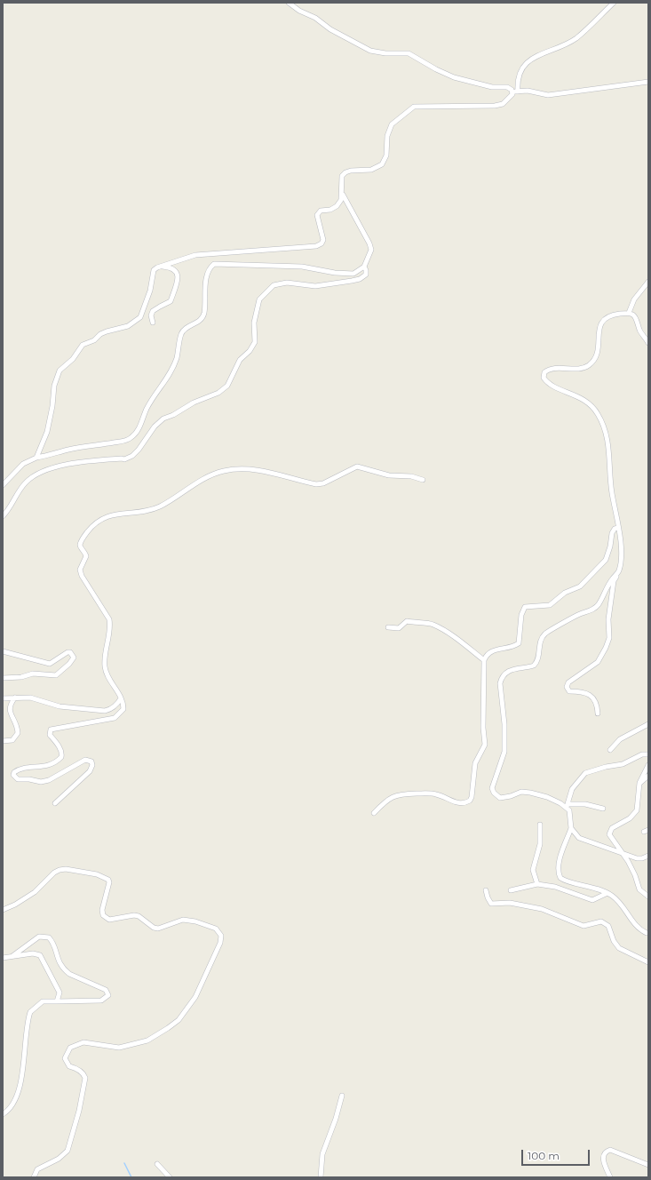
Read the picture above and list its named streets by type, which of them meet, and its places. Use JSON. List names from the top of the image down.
{
  "scale_bar": "100 m"
}
